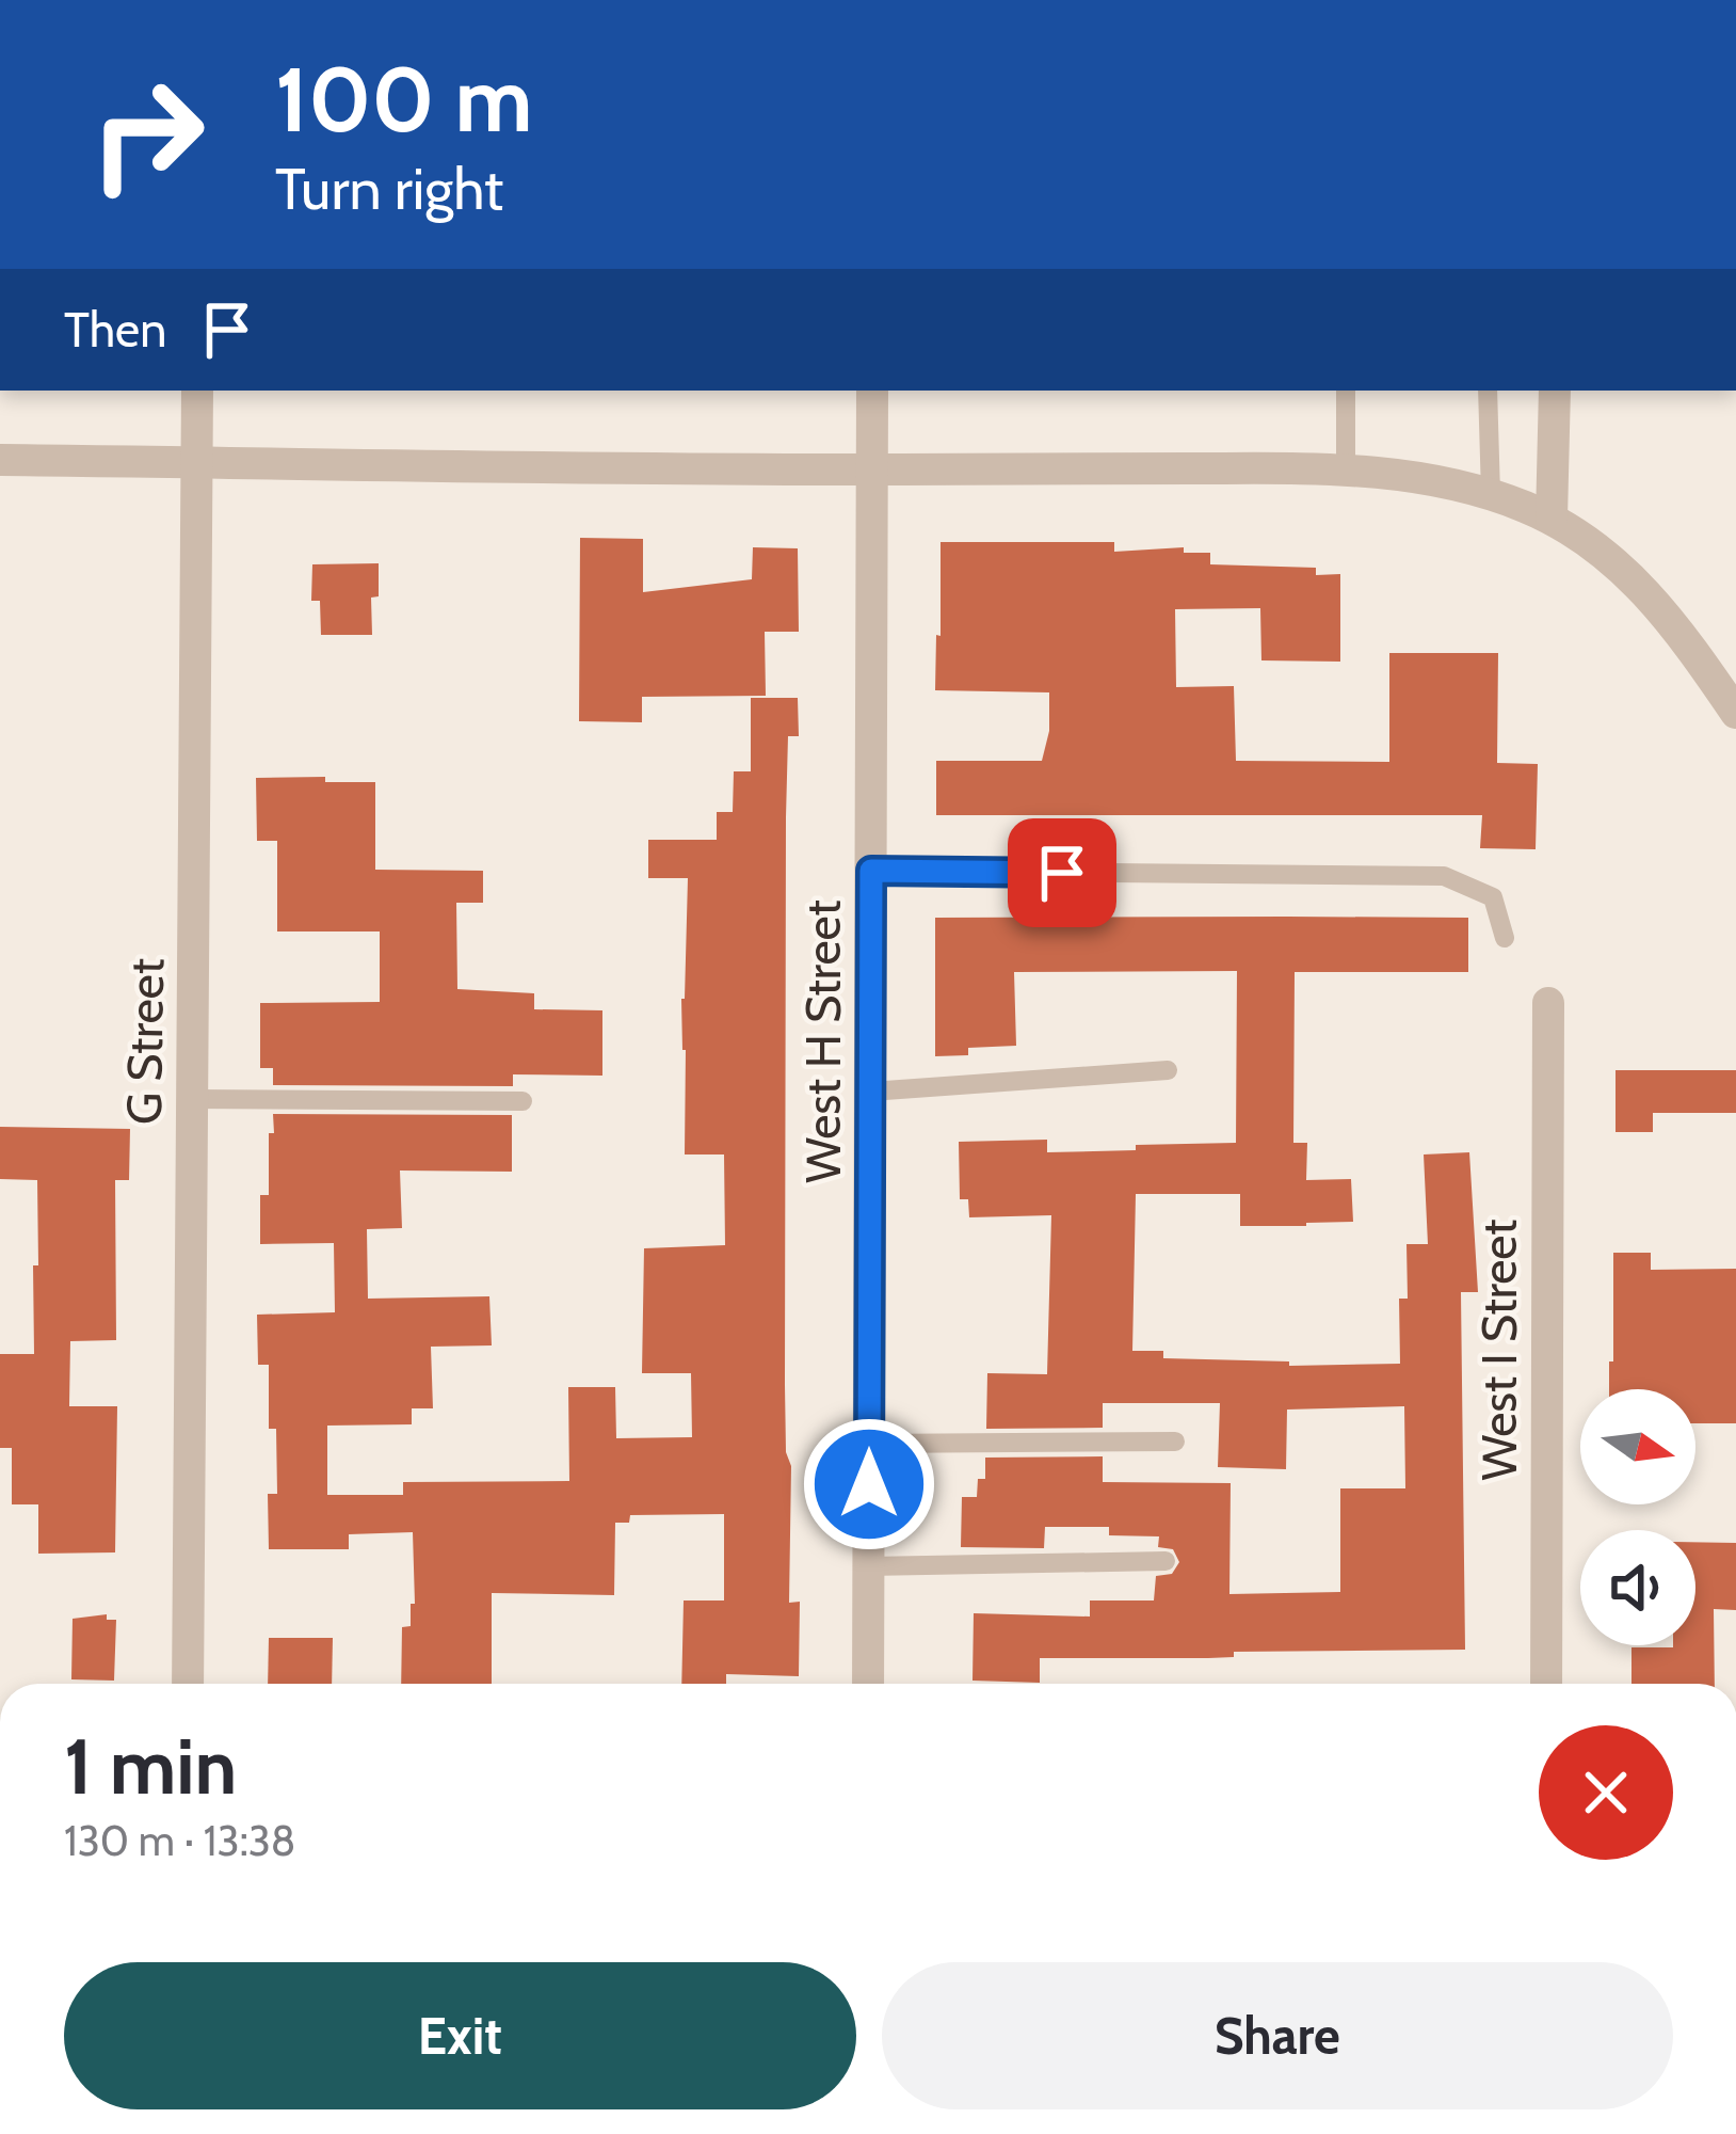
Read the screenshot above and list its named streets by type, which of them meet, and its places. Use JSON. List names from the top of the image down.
{
  "streets": {
    "street": ["G Street", "West H Street", "West I Street"]
  },
  "north": "right",
  "page": {
    "turn": ["100 m", "Turn right"],
    "then": "Then",
    "heading": ["1 min", "130 m · 13:38"],
    "buttons": ["Exit", "Share"]
  }
}
